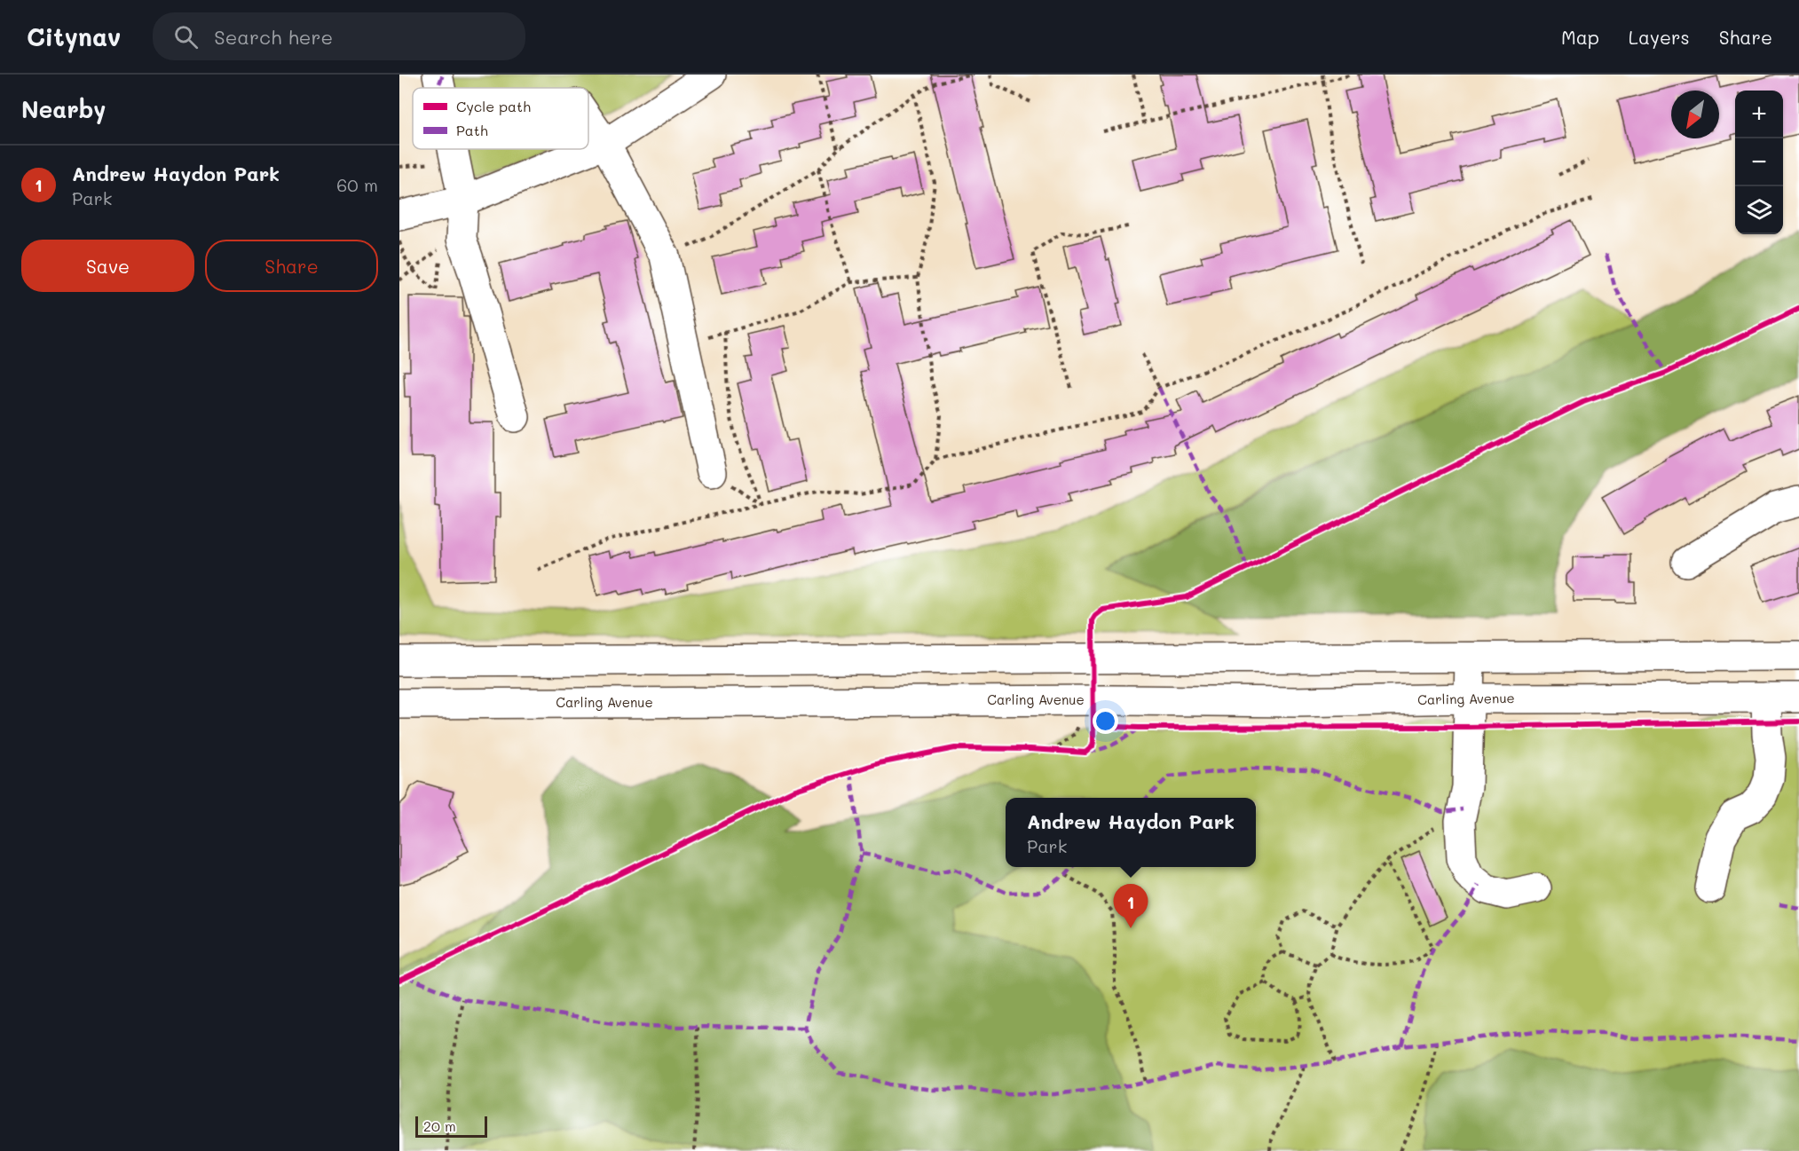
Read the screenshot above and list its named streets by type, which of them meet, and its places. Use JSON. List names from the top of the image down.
{
  "streets": {
    "main road": ["Carling Avenue"]
  },
  "legend": ["Cycle path", "Path"],
  "scale_bar": "20 m",
  "north": "bottom left",
  "page": {
    "header": "Citynav",
    "search": "Search here",
    "nav": ["Map", "Layers", "Share"],
    "heading": "Nearby",
    "map_buttons": ["+", "−"],
    "list": [
      {
        "mark": "1",
        "name": "Andrew Haydon Park",
        "note": "Park",
        "value": "60 m"
      }
    ],
    "buttons": ["Save", "Share"],
    "popup": ["Andrew Haydon Park", "Park"],
    "pins": "1",
    "scale": "20 m"
  }
}
